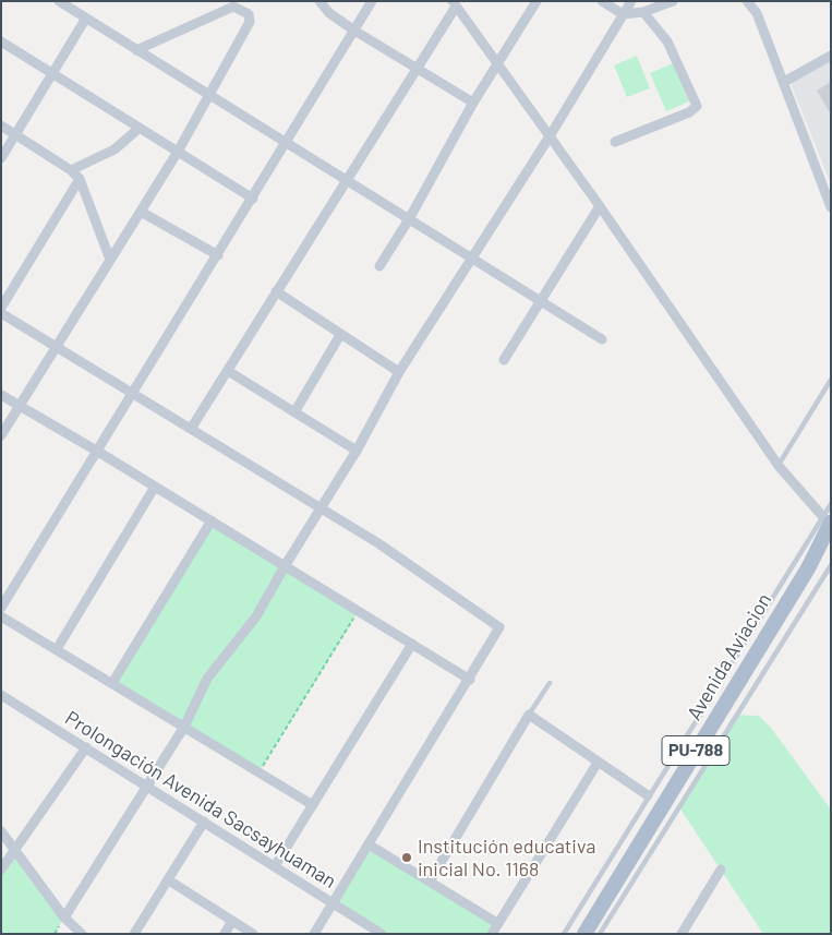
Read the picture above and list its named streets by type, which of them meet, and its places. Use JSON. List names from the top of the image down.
{
  "streets": {
    "main road": ["Avenida Aviacion", "PU-788"],
    "street": ["Prolongación Avenida Sacsayhuaman"]
  },
  "places": ["Institución educativa inicial No. 1168"]
}
